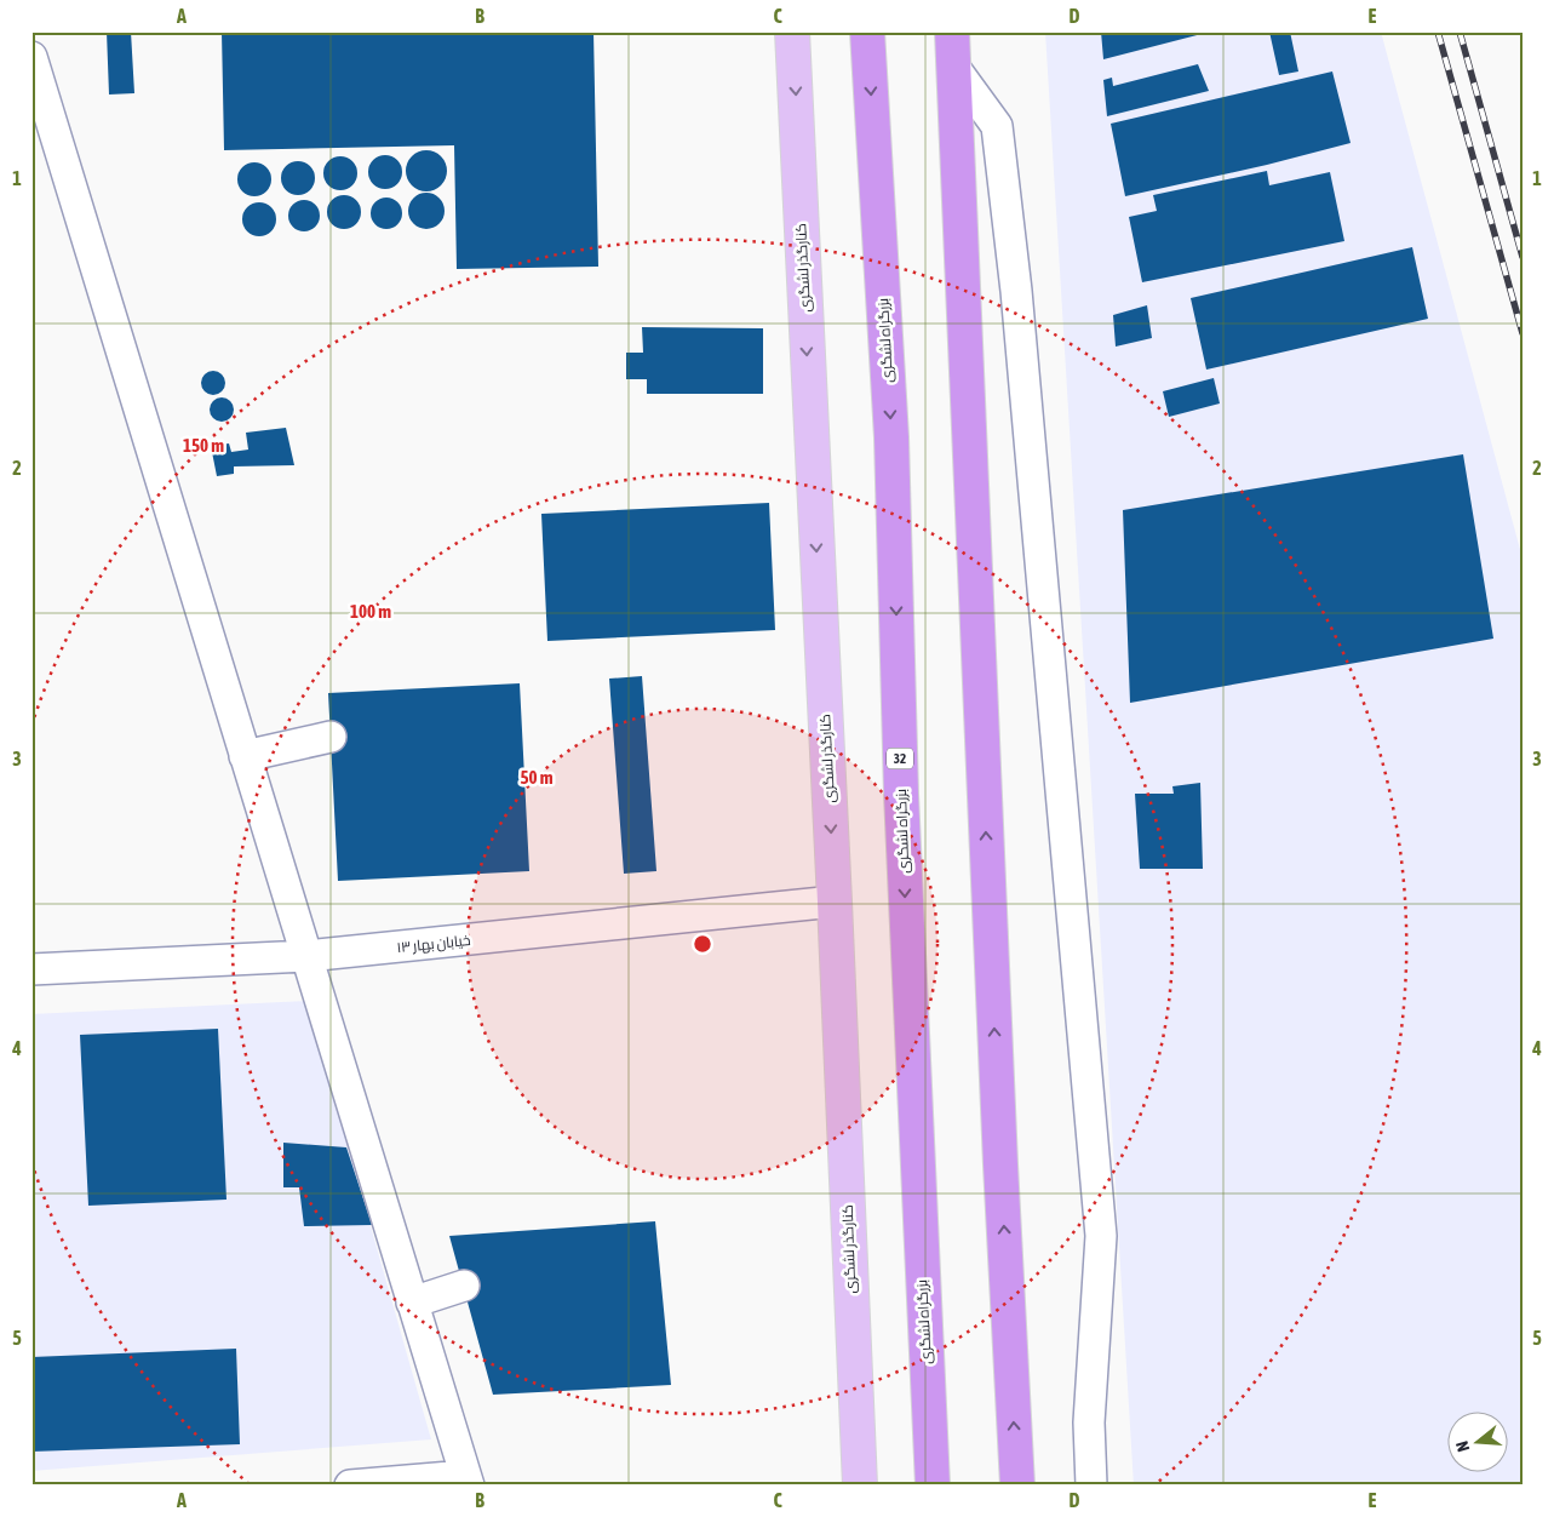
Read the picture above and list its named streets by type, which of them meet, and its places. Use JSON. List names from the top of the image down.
{
  "streets": {
    "highway": ["بزرگراه لشگری", "32"],
    "main road": ["کنارگذر لشگری"],
    "street": ["خیابان بهار ۱۳"]
  },
  "crossings": [
    ["کنارگذر لشگری", "خیابان بهار ۱۳"]
  ],
  "one_way": ["کنارگذر لشگری"],
  "north": "left",
  "grid": {
    "columns": [
      "A",
      "B",
      "C",
      "D",
      "E"
    ],
    "rows": [
      "1",
      "2",
      "3",
      "4",
      "5"
    ]
  },
  "rings": ["150 m", "100 m", "50 m"]
}
